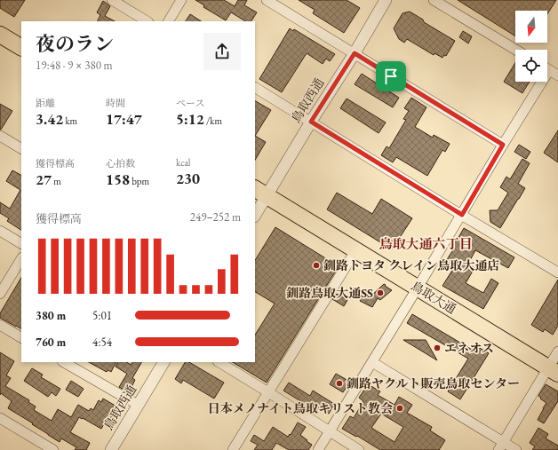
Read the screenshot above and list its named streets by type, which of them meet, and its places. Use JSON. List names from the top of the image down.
{
  "streets": {
    "highway": ["鳥取大通"],
    "street": ["鳥取西通"]
  },
  "crossings": [
    ["鳥取西通", "鳥取大通"]
  ],
  "districts": ["鳥取大通六丁目"],
  "places": [
    "釧路トヨタ クレイン鳥取大通店",
    "釧路鳥取大通SS",
    "エネオス",
    "釧路ヤクルト販売鳥取センター",
    "日本メノナイト鳥取キリスト教会"
  ],
  "north": "bottom",
  "page": {
    "heading": ["夜のラン", "19:48 · 9 × 380 m"],
    "stats": [
      ["距離", "3.42 km"],
      ["時間", "17:47"],
      ["ペース", "5:12 /km"],
      ["獲得標高", "27 m"],
      ["心拍数", "158 bpm"],
      ["kcal", "230"]
    ],
    "chart": ["獲得標高", "249–252 m"],
    "list": [
      {
        "name": "380 m",
        "note": "5:01"
      },
      {
        "name": "760 m",
        "note": "4:54"
      }
    ]
  }
}
